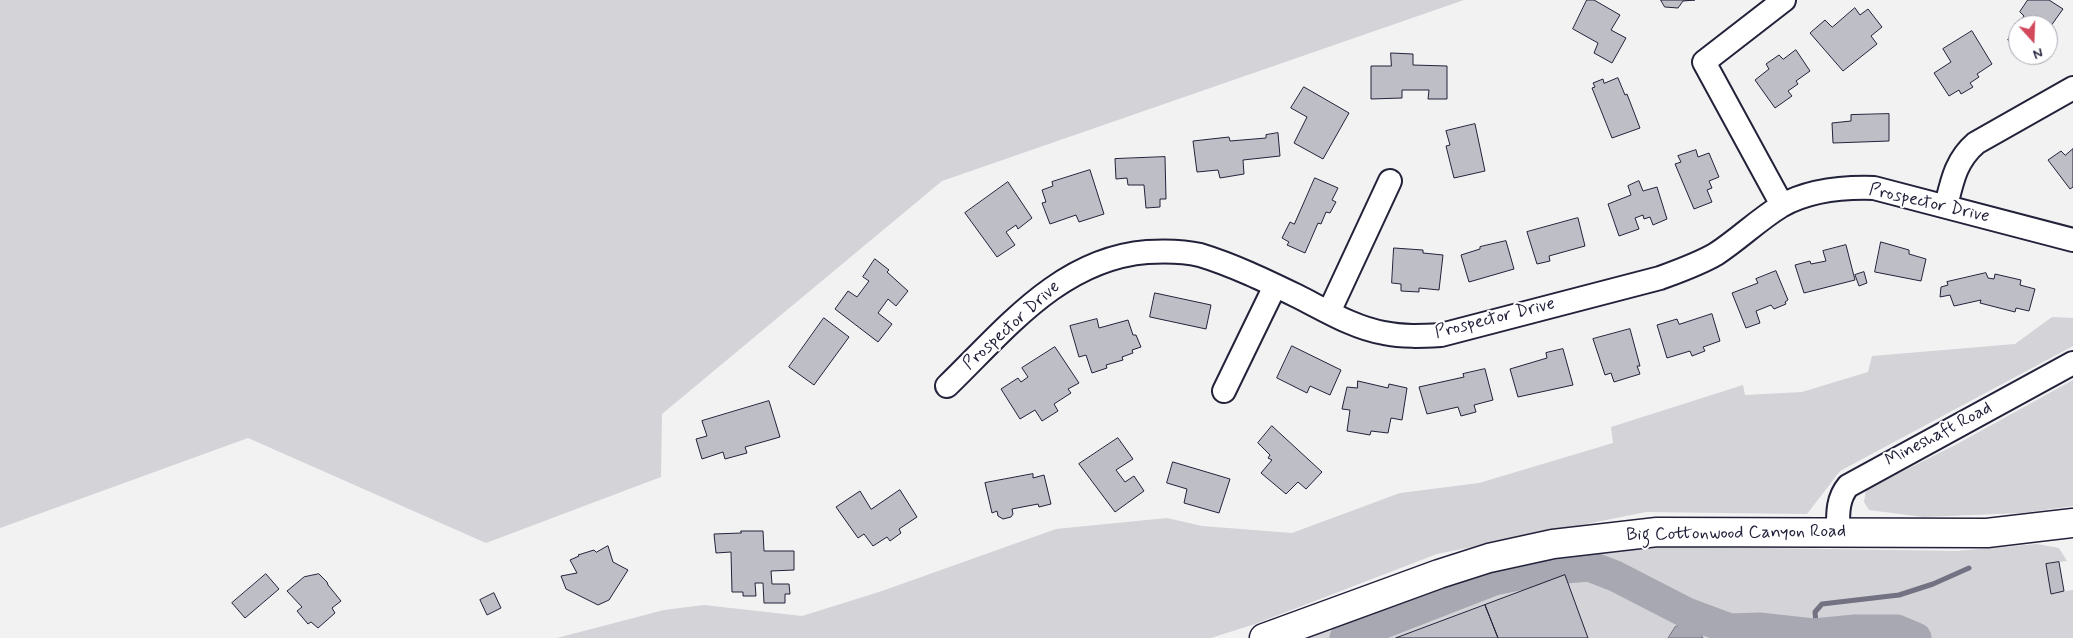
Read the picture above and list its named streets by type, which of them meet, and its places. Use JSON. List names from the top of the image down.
{
  "streets": {
    "main road": ["Big Cottonwood Canyon Road"],
    "street": ["Prospector Drive", "Mineshaft Road"]
  },
  "crossings": [
    ["Mineshaft Road", "Big Cottonwood Canyon Road"]
  ],
  "north": "bottom"
}
